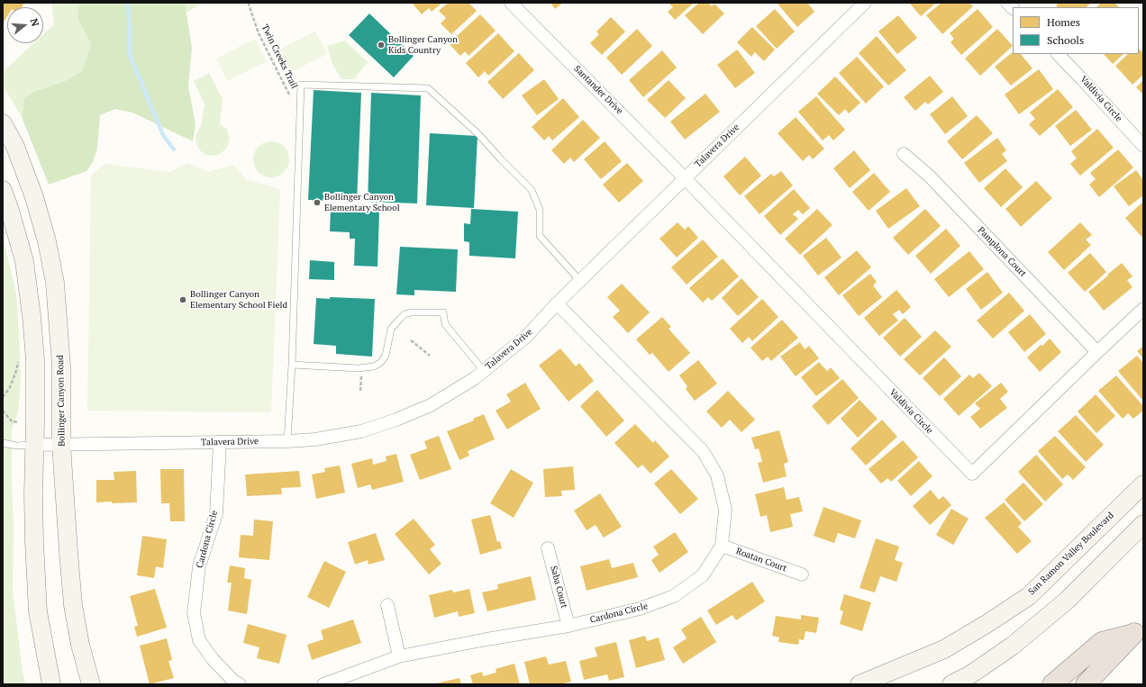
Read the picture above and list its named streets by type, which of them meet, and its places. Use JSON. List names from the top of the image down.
{
  "streets": {
    "main road": ["Bollinger Canyon Road", "San Ramon Valley Boulevard"],
    "street": [
      "Santander Drive",
      "Valdivia Circle",
      "Talavera Drive",
      "Pamplona Court",
      "Cardona Circle",
      "Roatan Court",
      "Saba Court"
    ],
    "path": ["Twin Creeks Trail"]
  },
  "crossings": [
    ["Santander Drive", "Valdivia Circle"],
    ["Santander Drive", "Talavera Drive"],
    ["Valdivia Circle", "Talavera Drive"],
    ["Valdivia Circle", "Pamplona Court"],
    ["Talavera Drive", "Bollinger Canyon Road"],
    ["Talavera Drive", "Cardona Circle"],
    ["Cardona Circle", "Roatan Court"],
    ["Cardona Circle", "Saba Court"]
  ],
  "places": ["Bollinger Canyon Kids Country", "Bollinger Canyon Elementary School", "Bollinger Canyon Elementary School Field"],
  "legend": ["Homes", "Schools"],
  "north": "right"
}
